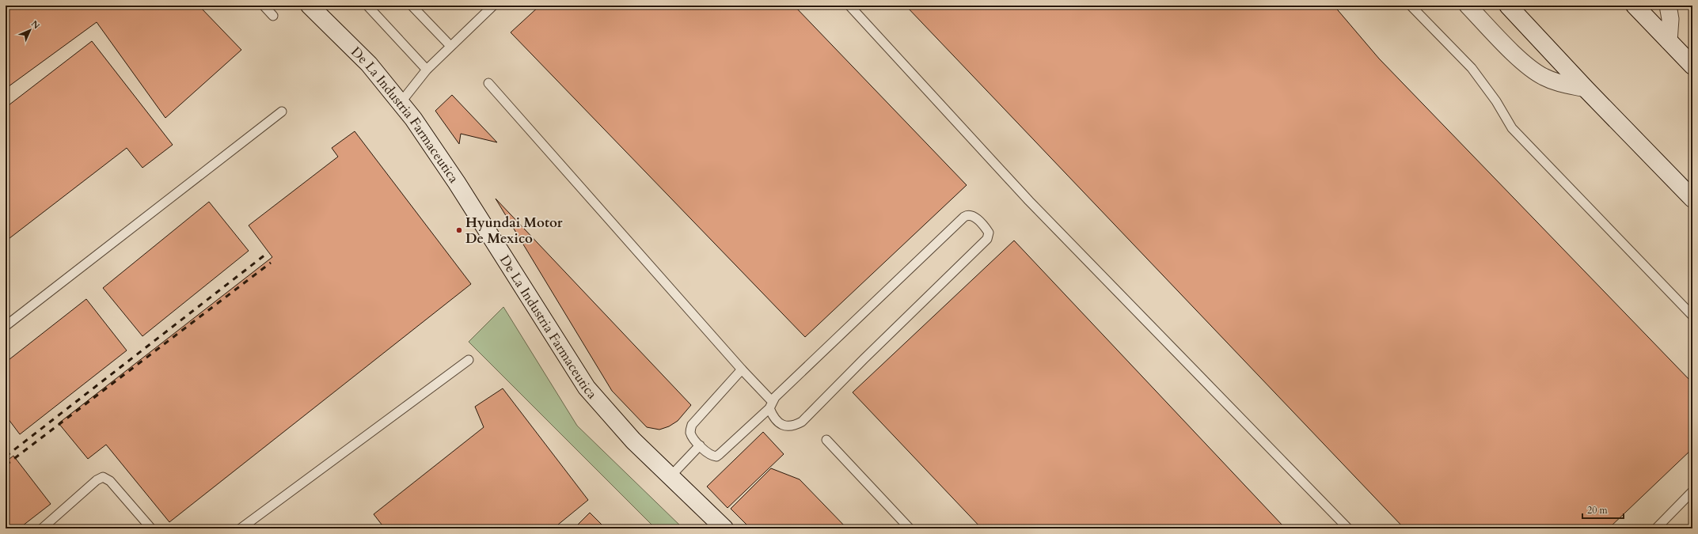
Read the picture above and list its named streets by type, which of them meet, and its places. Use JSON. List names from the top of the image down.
{
  "streets": {
    "main road": ["De La Industria Farmaceutica"]
  },
  "places": ["Hyundai Motor De Mexico"],
  "scale_bar": "20 m",
  "north": "top right"
}
